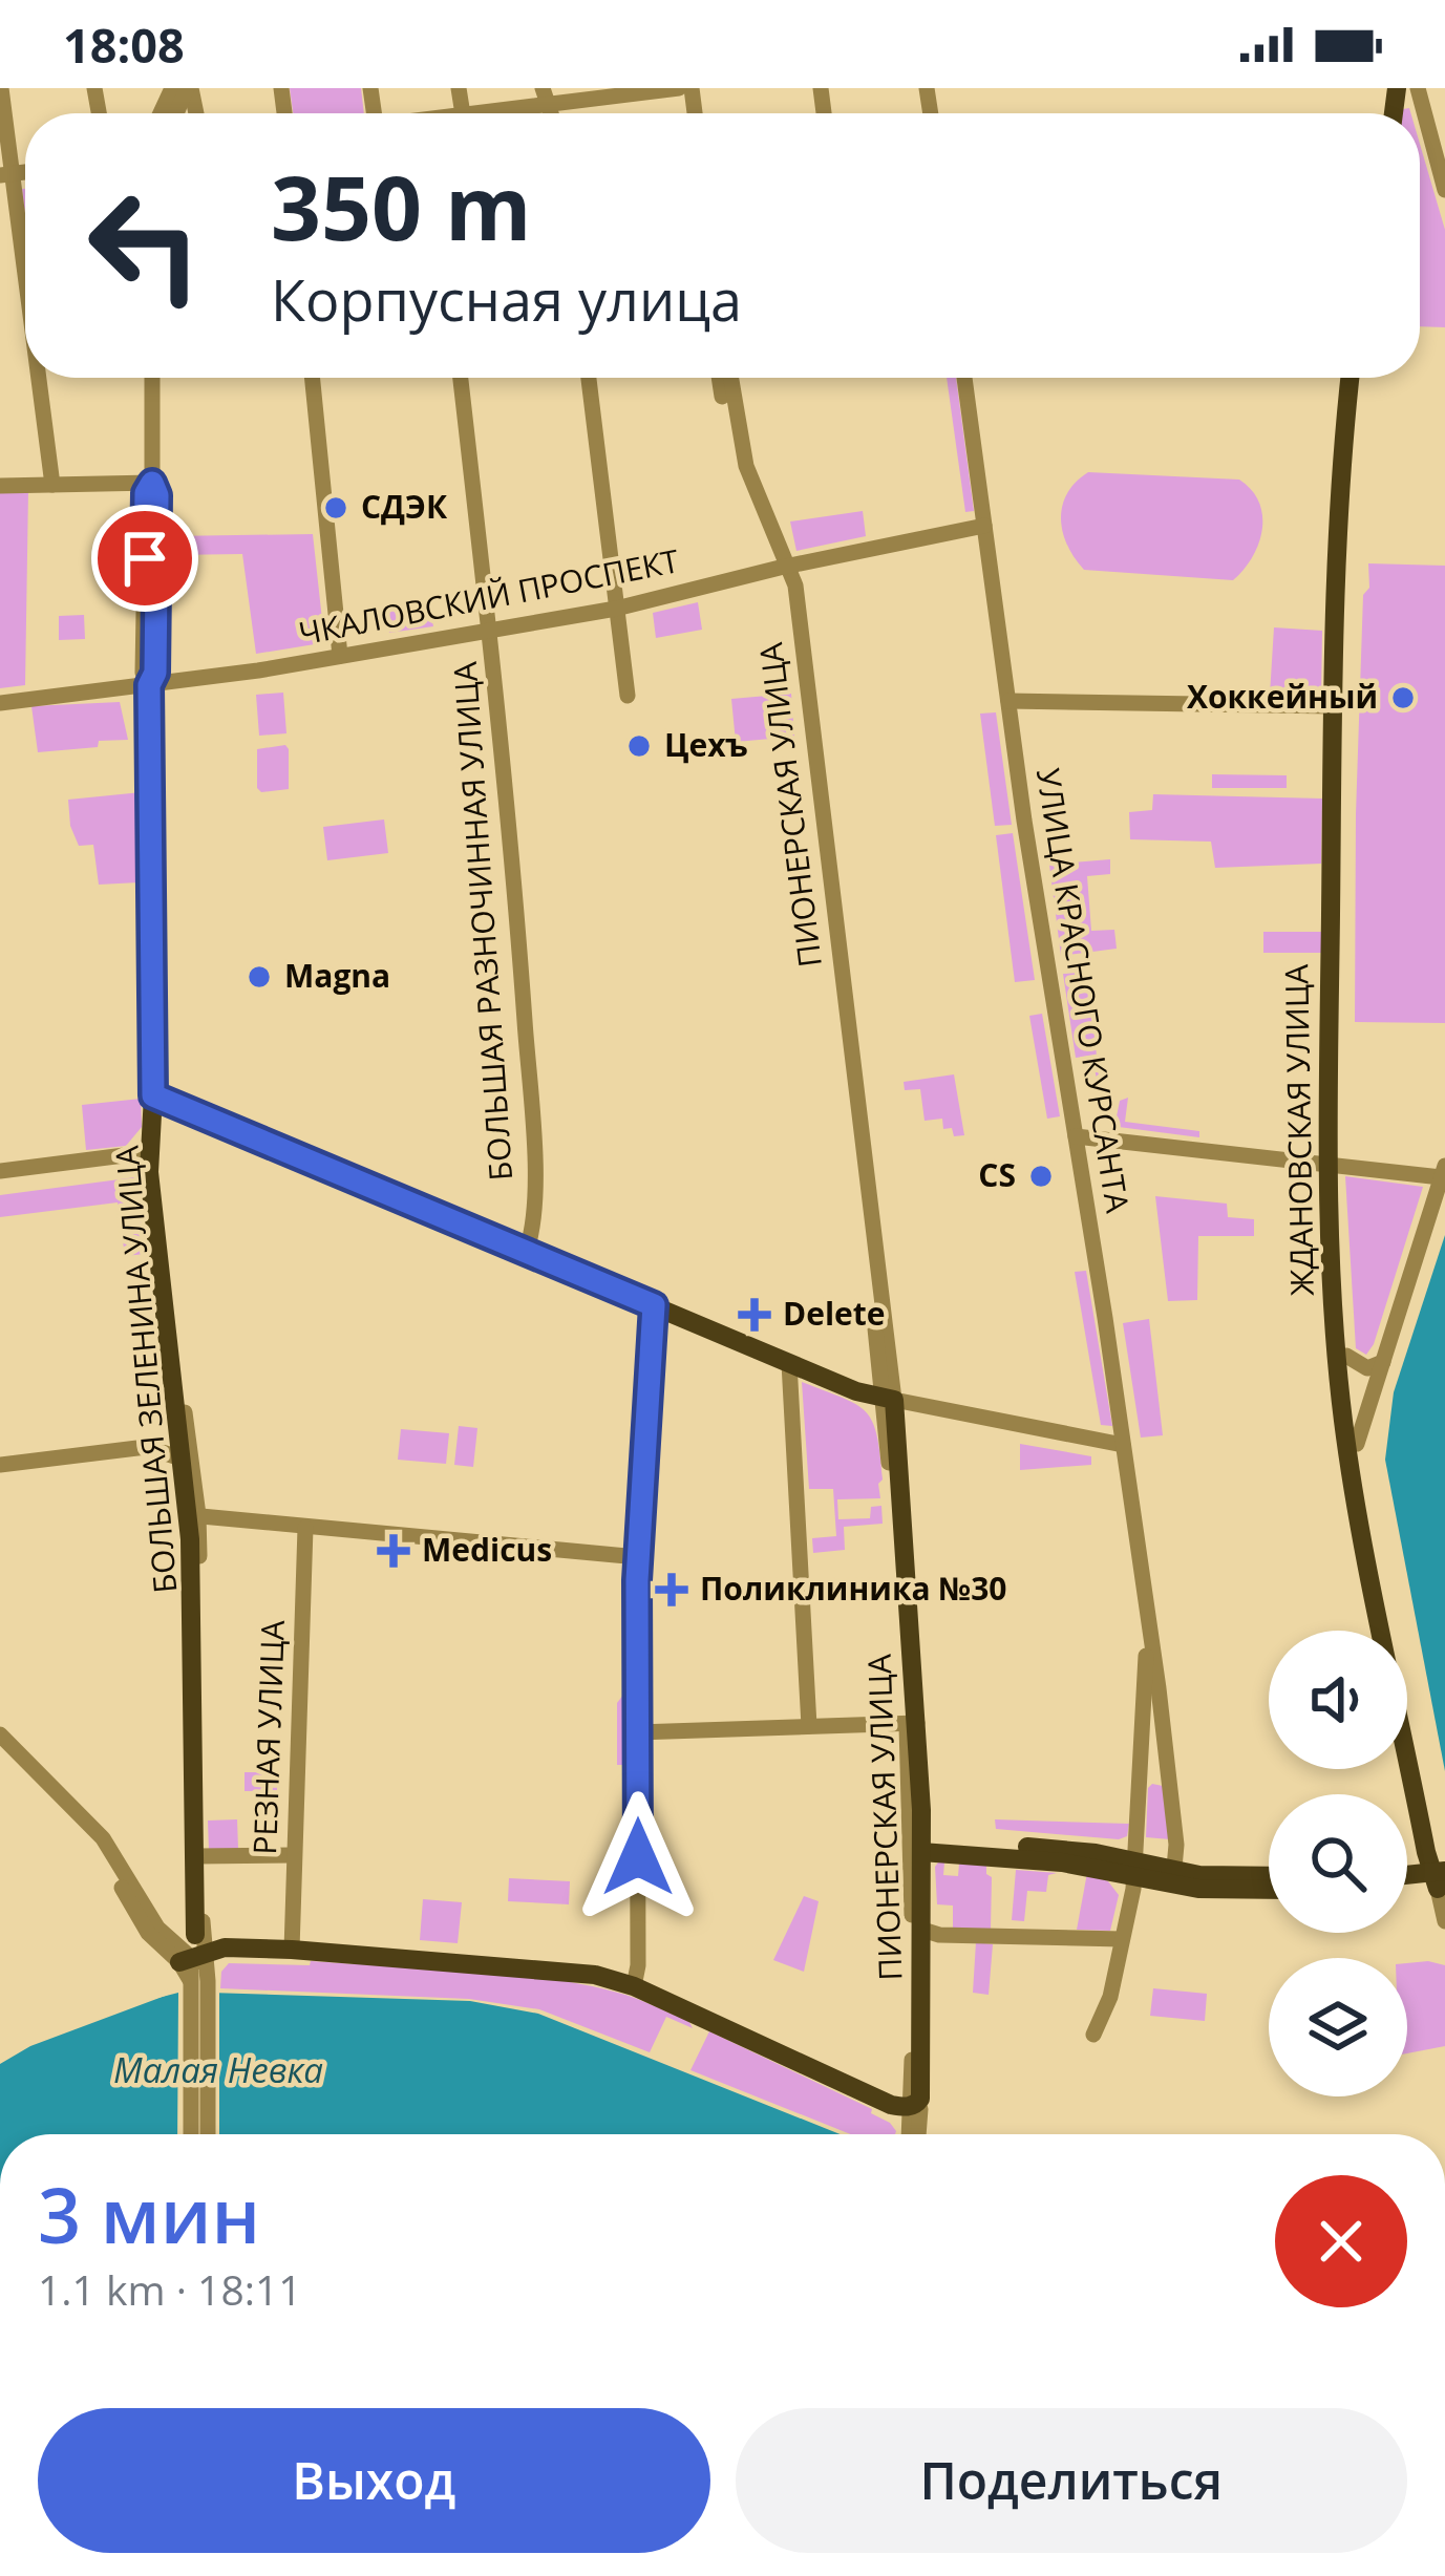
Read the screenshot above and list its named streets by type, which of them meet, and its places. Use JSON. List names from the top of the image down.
{
  "streets": {
    "main road": ["ПИОНЕРСКАЯ УЛИЦА", "ЖДАНОВСКАЯ УЛИЦА", "БОЛЬШАЯ ЗЕЛЕНИНА УЛИЦА"],
    "street": [
      "ЧКАЛОВСКИЙ ПРОСПЕКТ",
      "БОЛЬШАЯ РАЗНОЧИННАЯ УЛИЦА",
      "УЛИЦА КРАСНОГО КУРСАНТА",
      "РЕЗНАЯ УЛИЦА"
    ]
  },
  "crossings": [
    ["ЧКАЛОВСКИЙ ПРОСПЕКТ", "ПИОНЕРСКАЯ УЛИЦА"],
    ["ЧКАЛОВСКИЙ ПРОСПЕКТ", "БОЛЬШАЯ РАЗНОЧИННАЯ УЛИЦА"],
    ["ЧКАЛОВСКИЙ ПРОСПЕКТ", "УЛИЦА КРАСНОГО КУРСАНТА"],
    ["ЧКАЛОВСКИЙ ПРОСПЕКТ", "БОЛЬШАЯ ЗЕЛЕНИНА УЛИЦА"]
  ],
  "water": ["Малая Невка"],
  "places": {
    "other": [
      "СДЭК",
      "Хоккейный",
      "Цехъ",
      "Magna",
      "CS"
    ],
    "health": ["Delete", "Medicus", "Поликлиника №30"]
  },
  "page": {
    "status": "18:08",
    "turn": ["350 m", "Корпусная улица"],
    "heading": ["3 мин", "1.1 km · 18:11"],
    "buttons": ["Выход", "Поделиться"]
  }
}
